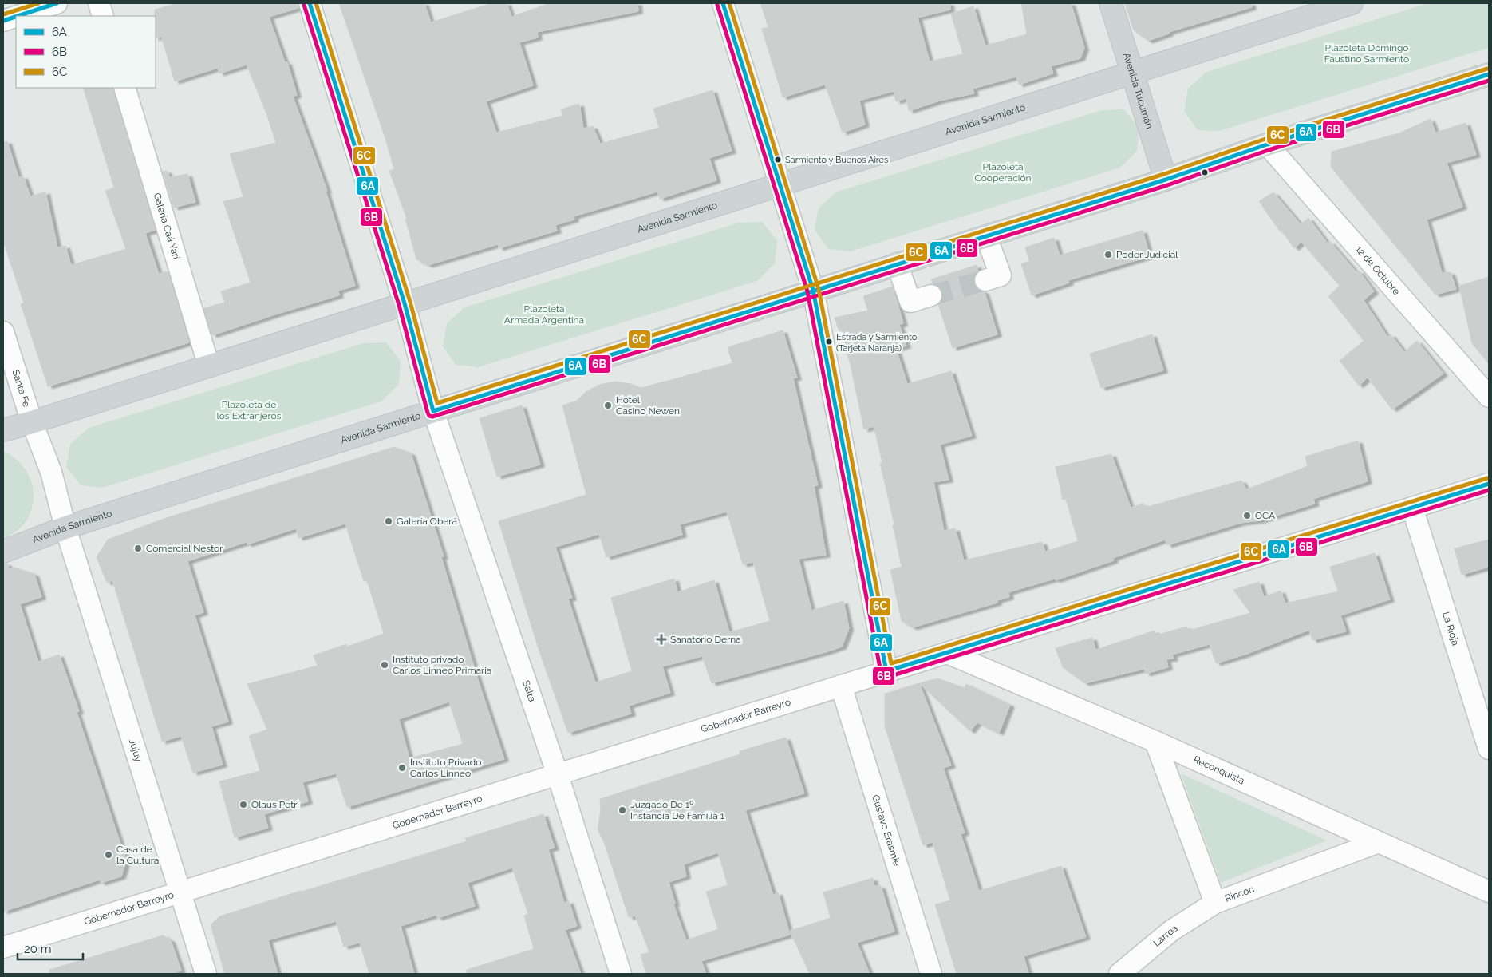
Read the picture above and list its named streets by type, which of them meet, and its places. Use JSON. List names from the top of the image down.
{
  "streets": {
    "main road": ["Avenida Tucumán", "Avenida Sarmiento"],
    "street": [
      "Galería Caá Yarí",
      "12 de Octubre",
      "Santa Fe",
      "La Rioja",
      "Salta",
      "Gobernador Barreyro",
      "Jujuy",
      "Reconquista",
      "Gustavo Erasmie",
      "Rincón",
      "Larrea"
    ]
  },
  "crossings": [
    ["Avenida Tucumán", "Avenida Sarmiento"],
    ["Avenida Sarmiento", "Galería Caá Yarí"],
    ["Avenida Sarmiento", "12 de Octubre"],
    ["Avenida Sarmiento", "Santa Fe"],
    ["Avenida Sarmiento", "Salta"],
    ["Avenida Sarmiento", "Jujuy"],
    ["Santa Fe", "Jujuy"],
    ["La Rioja", "Gobernador Barreyro"],
    ["Salta", "Gobernador Barreyro"],
    ["Gobernador Barreyro", "Jujuy"],
    ["Gobernador Barreyro", "Reconquista"],
    ["Gobernador Barreyro", "Gustavo Erasmie"],
    ["Reconquista", "Rincón"],
    ["Rincón", "Larrea"]
  ],
  "parks": [
    "Plazoleta Domingo Faustino Sarmiento",
    "Plazoleta Cooperación",
    "Plazoleta Armada Argentina",
    "Plazoleta de los Extranjeros"
  ],
  "places": {
    "other": [
      "Sarmiento y Buenos Aires",
      "Poder Judicial",
      "Estrada y Sarmiento (Tarjeta Naranja)",
      "Hotel Casino Newen",
      "OCA",
      "Galería Oberá",
      "Comercial Nestor",
      "Instituto privado Carlos Linneo Primaria",
      "Instituto Privado Carlos Linneo",
      "Olaus Petri",
      "Juzgado De 1º Instancia De Familia 1",
      "Casa de la Cultura"
    ],
    "health": ["Sanatorio Derna"]
  },
  "lines": ["transit line 6A", "transit line 6C", "transit line 6B"],
  "legend": ["6A", "6B", "6C"],
  "scale_bar": "20 m"
}
